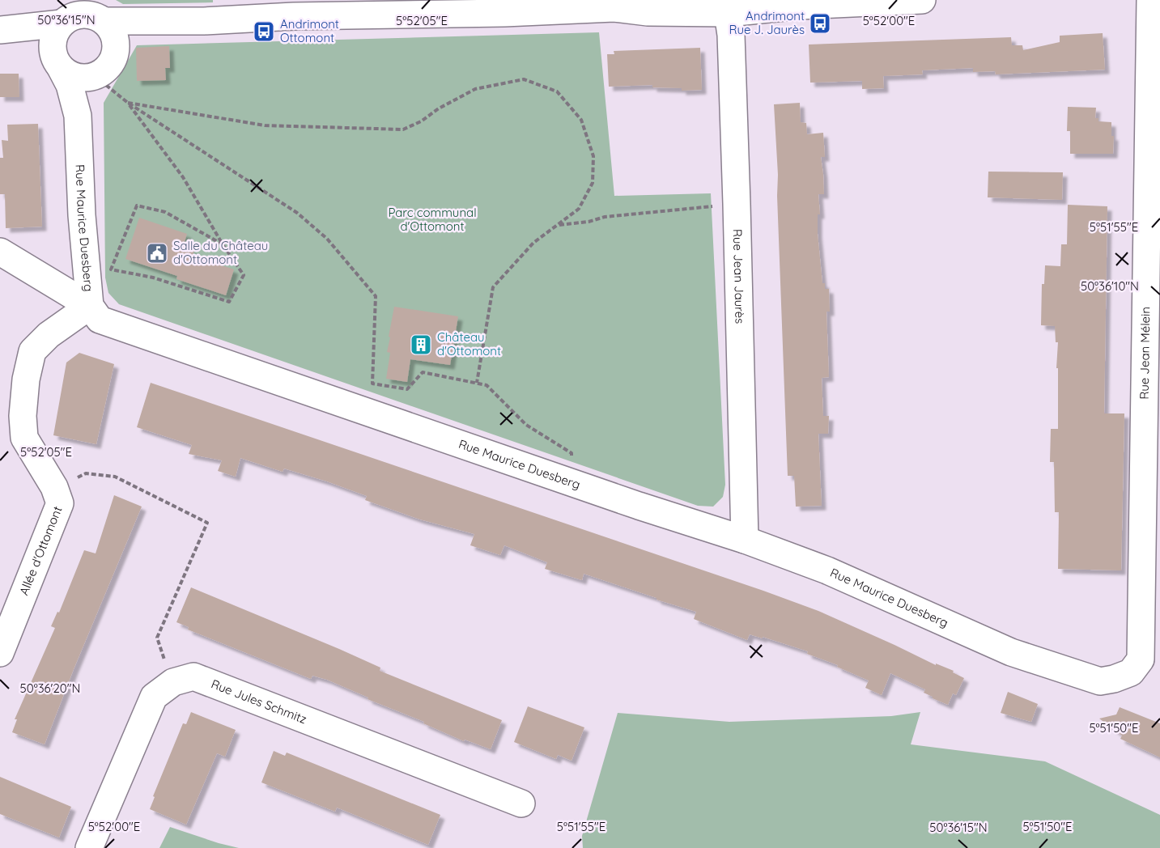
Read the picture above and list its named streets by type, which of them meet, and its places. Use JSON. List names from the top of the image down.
{
  "streets": {
    "street": [
      "Rue Maurice Duesberg",
      "Rue Jean Jaurès",
      "Rue Jean Mélein",
      "Allée d'Ottomont",
      "Rue Jules Schmitz"
    ]
  },
  "crossings": [
    ["Rue Maurice Duesberg", "Rue Jean Jaurès"],
    ["Rue Maurice Duesberg", "Rue Jean Mélein"],
    ["Rue Maurice Duesberg", "Allée d'Ottomont"]
  ],
  "parks": ["Parc communal d'Ottomont"],
  "places": {
    "bus stop": ["Andrimont Rue J. Jaurès", "Andrimont Ottomont"],
    "public building": ["Salle du Château d'Ottomont"],
    "building": ["Château d'Ottomont"]
  },
  "coordinates": [
    "50°36'15\"N",
    "5°52'05\"E",
    "5°52'00\"E",
    "5°51'55\"E",
    "50°36'10\"N",
    "50°36'20\"N",
    "5°51'50\"E"
  ]
}
